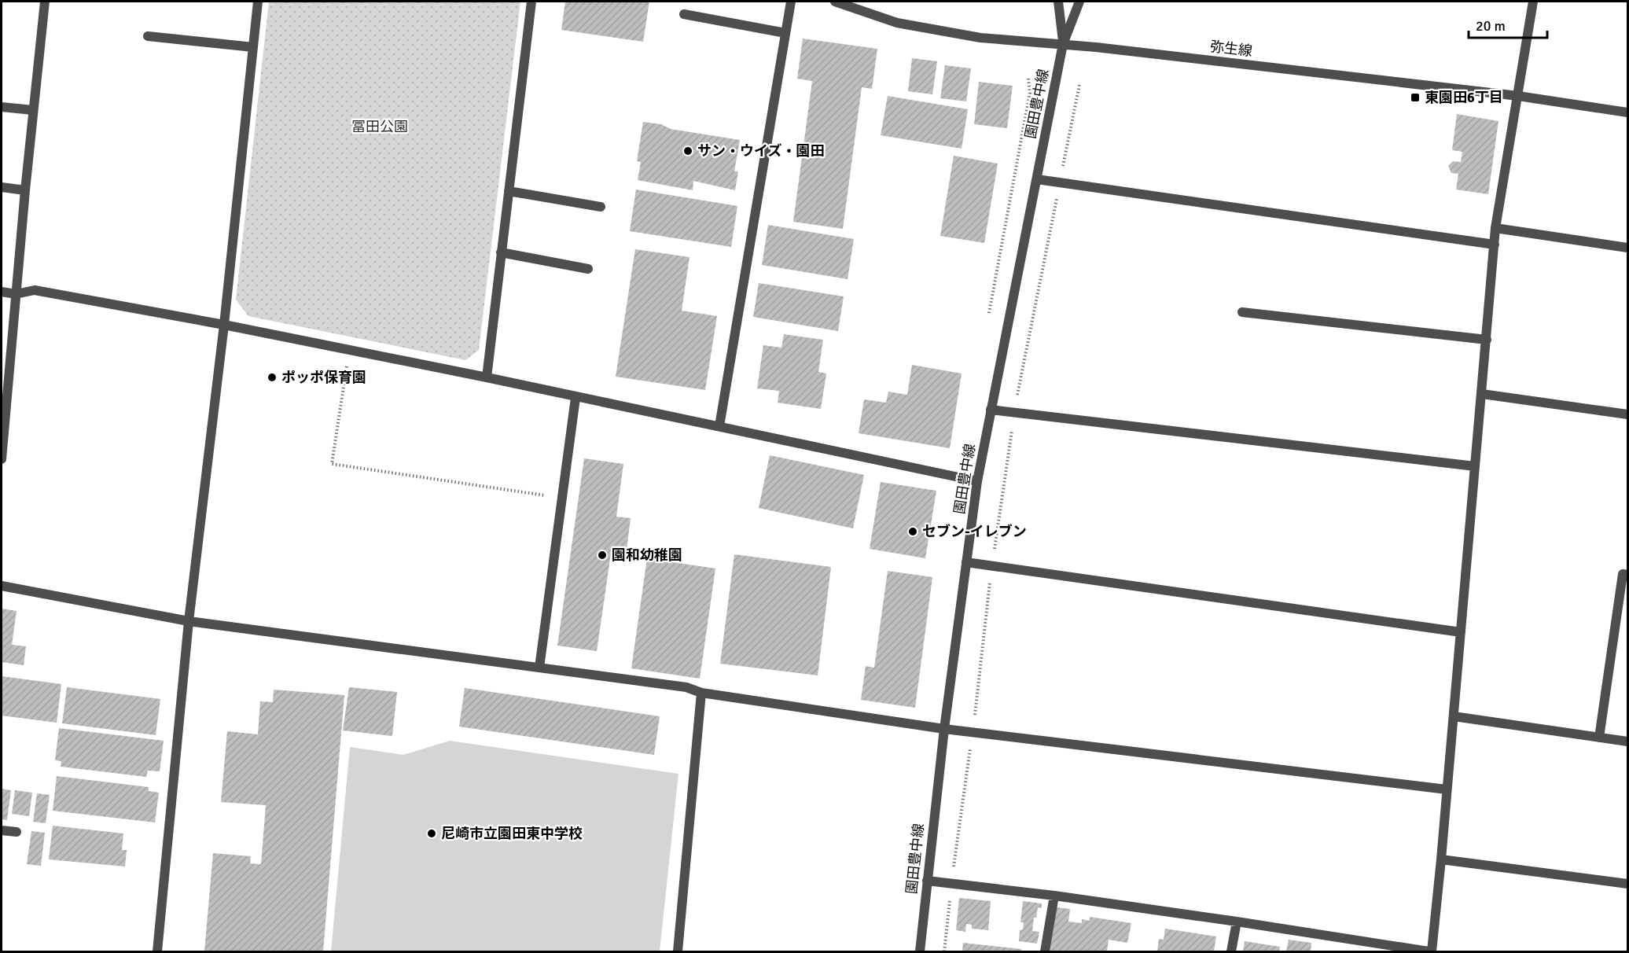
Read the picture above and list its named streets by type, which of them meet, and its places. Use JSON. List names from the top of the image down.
{
  "streets": {
    "street": ["弥生線", "園田豊中線"]
  },
  "crossings": [
    ["弥生線", "園田豊中線"]
  ],
  "parks": ["冨田公園"],
  "places": {
    "transit": ["東園田6丁目"],
    "other": [
      "サン・ウイズ・園田",
      "ポッポ保育園",
      "セブン-イレブン",
      "園和幼稚園",
      "尼崎市立園田東中学校"
    ]
  },
  "scale_bar": "20 m"
}
